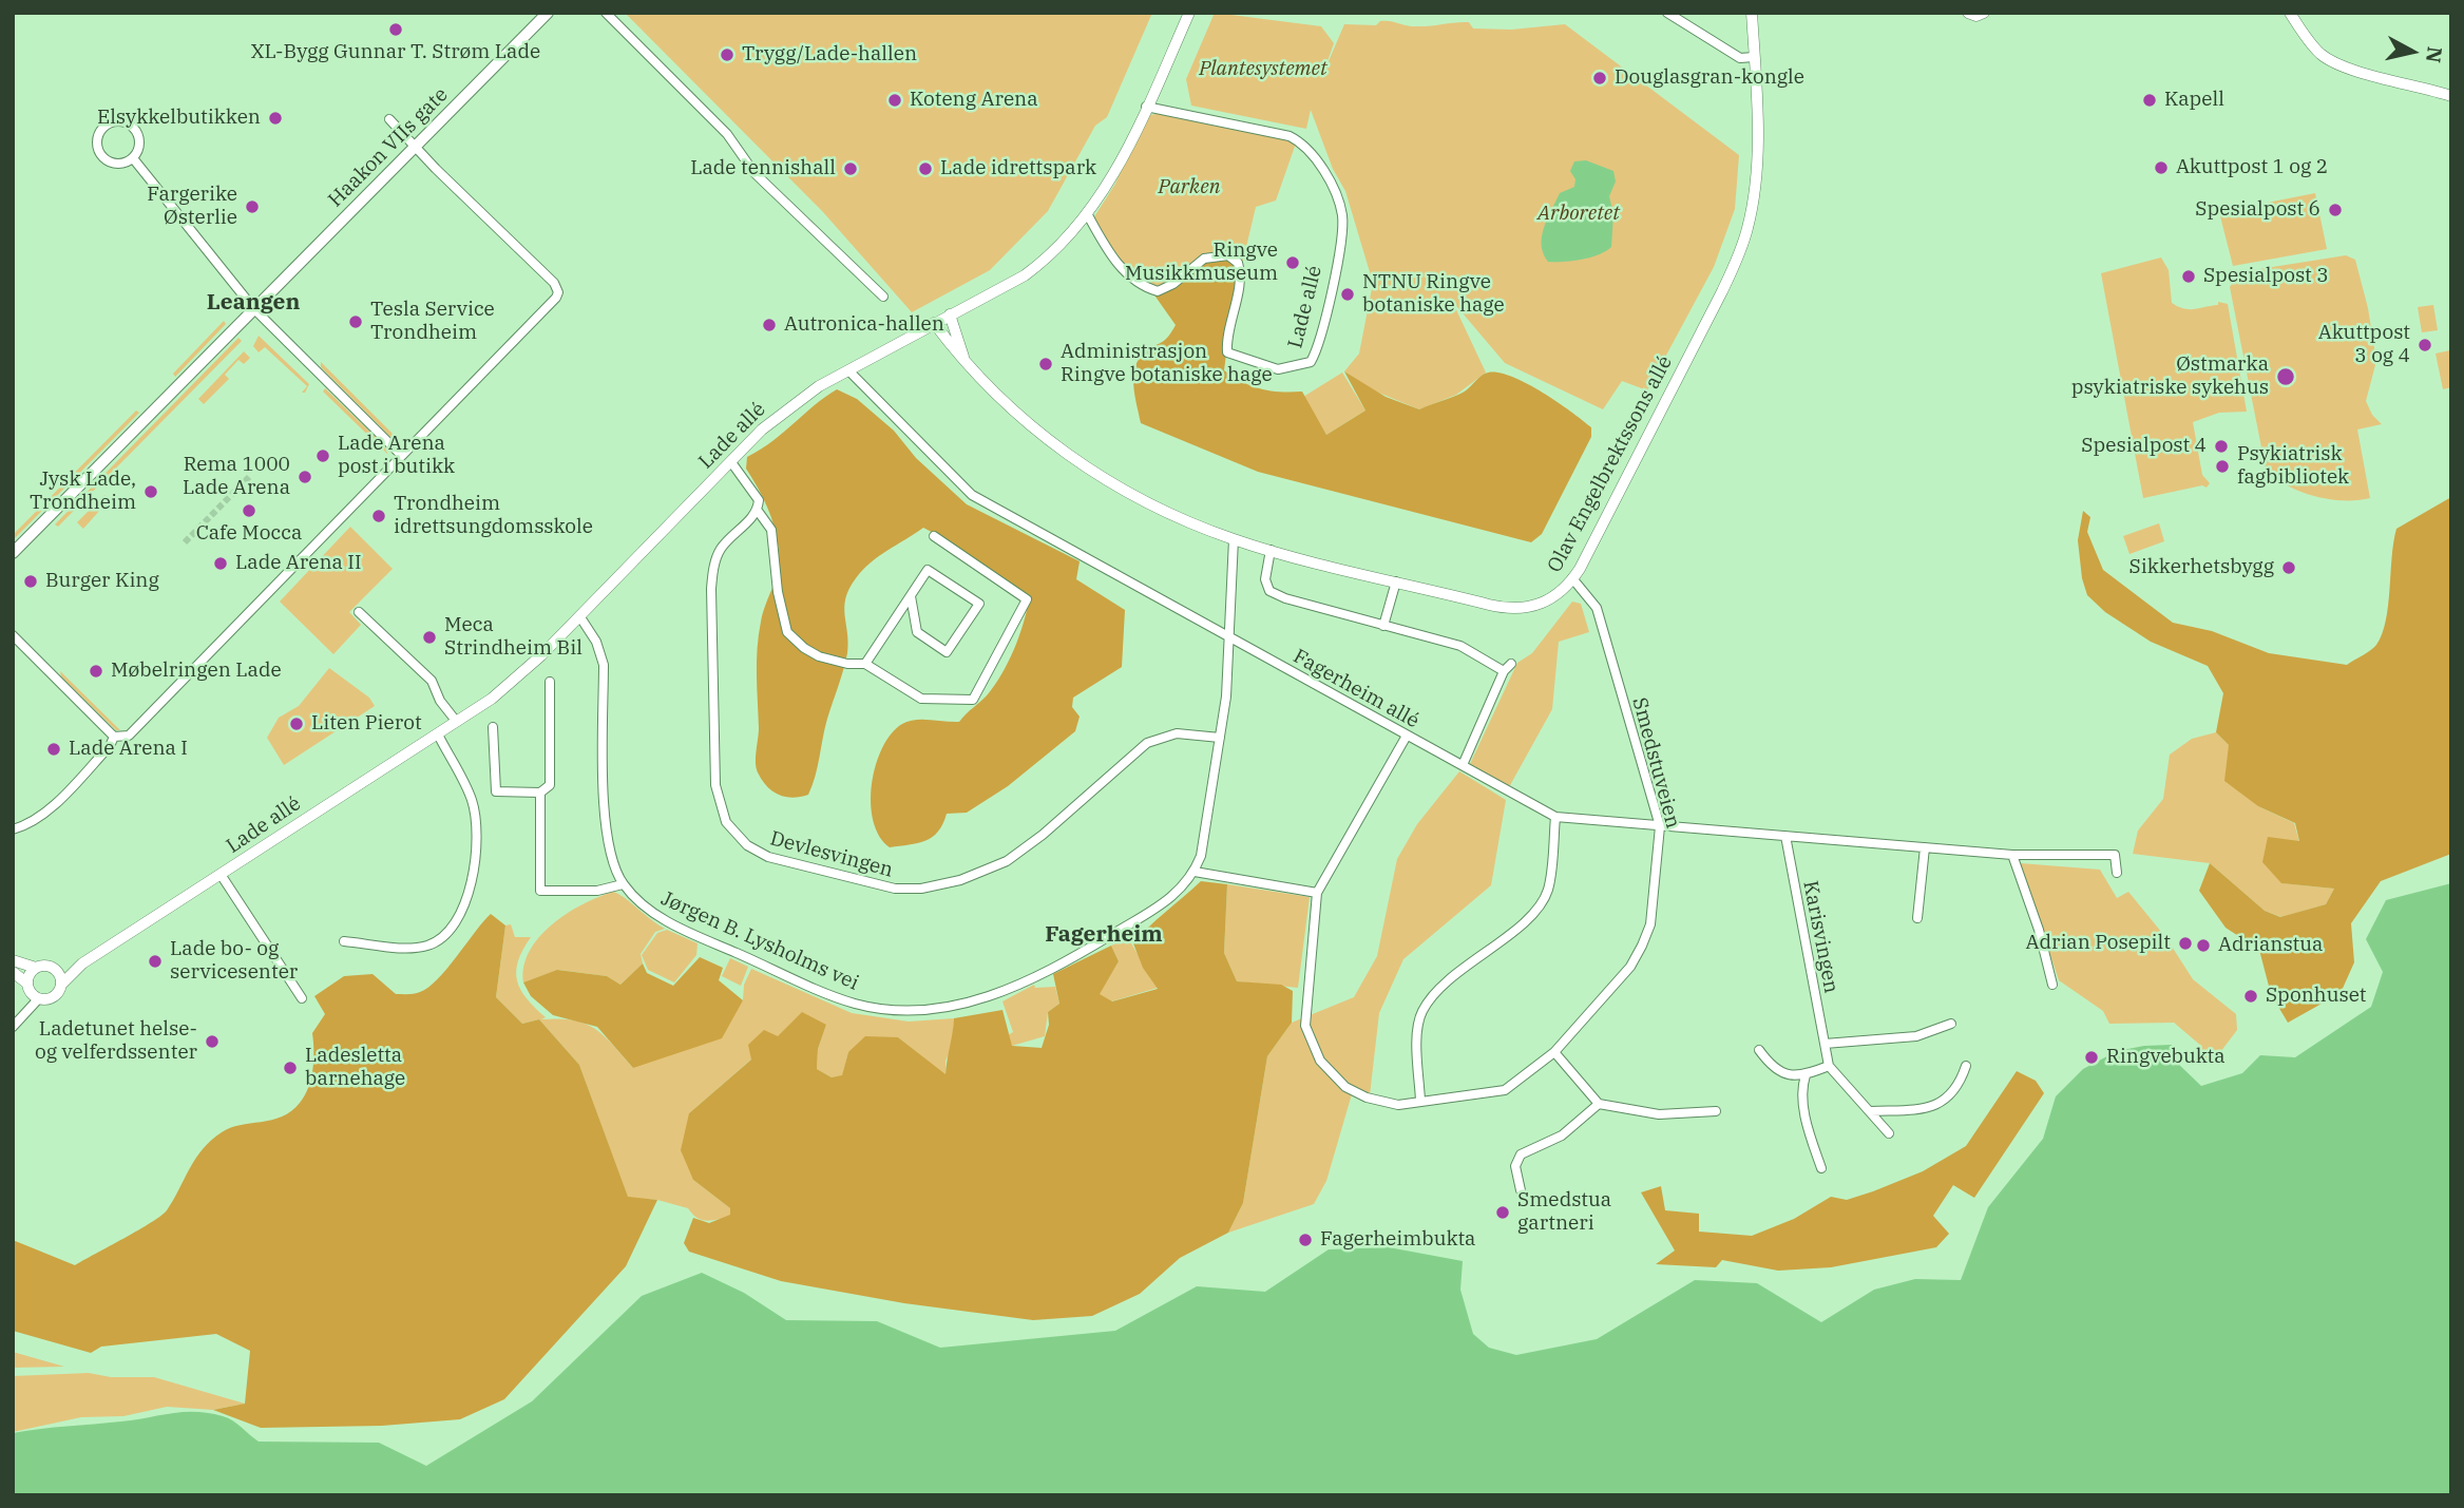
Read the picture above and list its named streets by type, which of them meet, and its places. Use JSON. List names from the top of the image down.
{
  "streets": {
    "main road": ["Haakon VIIs gate"],
    "street": [
      "Lade allé",
      "Olav Engelbrektssons allé",
      "Fagerheim allé",
      "Smedstuveien",
      "Devlesvingen",
      "Karisvingen",
      "Jørgen B. Lysholms vei"
    ]
  },
  "crossings": [
    ["Lade allé", "Olav Engelbrektssons allé"],
    ["Lade allé", "Fagerheim allé"],
    ["Lade allé", "Jørgen B. Lysholms vei"],
    ["Olav Engelbrektssons allé", "Smedstuveien"],
    ["Olav Engelbrektssons allé", "Jørgen B. Lysholms vei"],
    ["Fagerheim allé", "Smedstuveien"],
    ["Fagerheim allé", "Karisvingen"],
    ["Fagerheim allé", "Jørgen B. Lysholms vei"],
    ["Devlesvingen", "Jørgen B. Lysholms vei"]
  ],
  "districts": ["Leangen", "Fagerheim"],
  "parks": ["Plantesystemet", "Parken", "Arboretet"],
  "places": [
    "XL-Bygg Gunnar T. Strøm Lade",
    "Trygg/Lade-hallen",
    "Douglasgran-kongle",
    "Koteng Arena",
    "Kapell",
    "Elsykkelbutikken",
    "Akuttpost 1 og 2",
    "Lade tennishall",
    "Lade idrettspark",
    "Fargerike Østerlie",
    "Spesialpost 6",
    "Ringve Musikkmuseum",
    "Spesialpost 3",
    "NTNU Ringve botaniske hage",
    "Tesla Service Trondheim",
    "Autronica-hallen",
    "Akuttpost 3 og 4",
    "Administrasjon Ringve botaniske hage",
    "Østmarka psykiatriske sykehus",
    "Spesialpost 4",
    "Lade Arena post i butikk",
    "Psykiatrisk fagbibliotek",
    "Rema 1000 Lade Arena",
    "Jysk Lade, Trondheim",
    "Cafe Mocca",
    "Trondheim idrettsungdomsskole",
    "Lade Arena II",
    "Sikkerhetsbygg",
    "Burger King",
    "Meca Strindheim Bil",
    "Møbelringen Lade",
    "Liten Pierot",
    "Lade Arena I",
    "Adrian Posepilt",
    "Adrianstua",
    "Lade bo- og servicesenter",
    "Sponhuset",
    "Ladetunet helse- og velferdssenter",
    "Ringvebukta",
    "Ladesletta barnehage",
    "Smedstua gartneri",
    "Fagerheimbukta"
  ],
  "north": "right"
}
